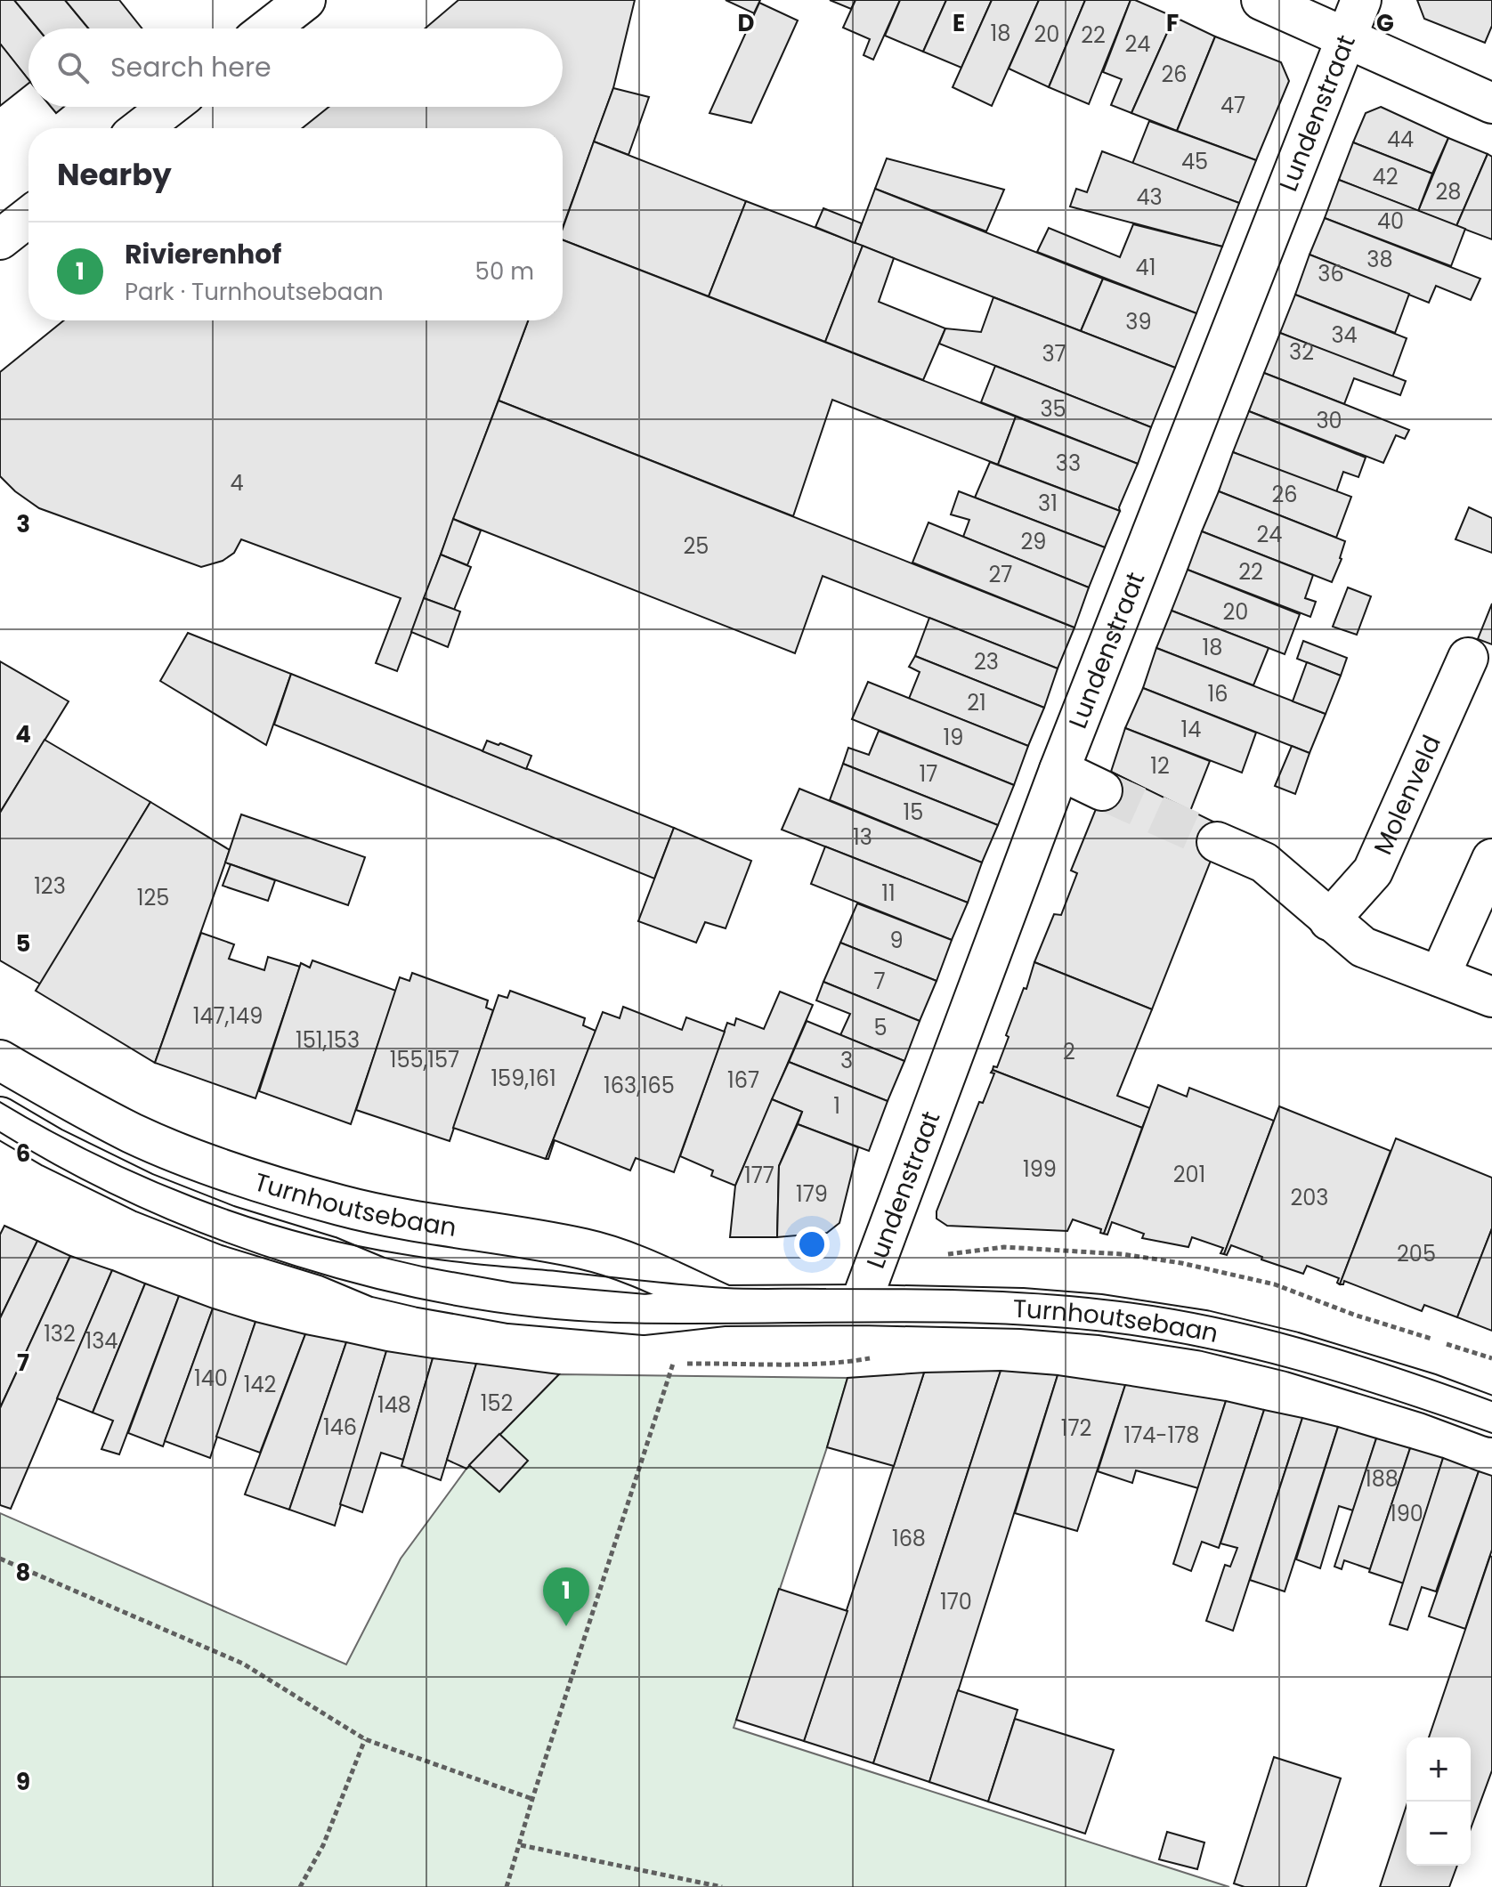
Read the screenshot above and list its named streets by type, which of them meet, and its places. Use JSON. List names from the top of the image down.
{
  "streets": {
    "street": ["Lundenstraat", "Molenveld", "Turnhoutsebaan"]
  },
  "crossings": [
    ["Lundenstraat", "Turnhoutsebaan"]
  ],
  "house_numbers": [
    "18",
    "20",
    "22",
    "24",
    "26",
    "47",
    "44",
    "45",
    "42",
    "28",
    "43",
    "40",
    "38",
    "41",
    "36",
    "39",
    "34",
    "32",
    "37",
    "35",
    "30",
    "33",
    "4",
    "26",
    "31",
    "24",
    "29",
    "25",
    "22",
    "27",
    "20",
    "18",
    "23",
    "16",
    "21",
    "14",
    "19",
    "12",
    "17",
    "15",
    "13",
    "123",
    "11",
    "125",
    "9",
    "7",
    "147,149",
    "5",
    "151,153",
    "2",
    "155,157",
    "3",
    "159,161",
    "167",
    "163,165",
    "1",
    "199",
    "201",
    "177",
    "179",
    "203",
    "205",
    "132",
    "134",
    "140",
    "142",
    "152",
    "148",
    "146",
    "172",
    "174-178",
    "188",
    "190",
    "168",
    "170"
  ],
  "page": {
    "search": "Search here",
    "heading": "Nearby",
    "list": [
      {
        "mark": "1",
        "name": "Rivierenhof",
        "note": "Park · Turnhoutsebaan",
        "value": "50 m"
      }
    ],
    "pins": "1",
    "map_buttons": ["+", "−"]
  },
  "grid": {
    "columns": [
      "D",
      "E",
      "F",
      "G"
    ],
    "rows": [
      "3",
      "4",
      "5",
      "6",
      "7",
      "8",
      "9"
    ]
  }
}
